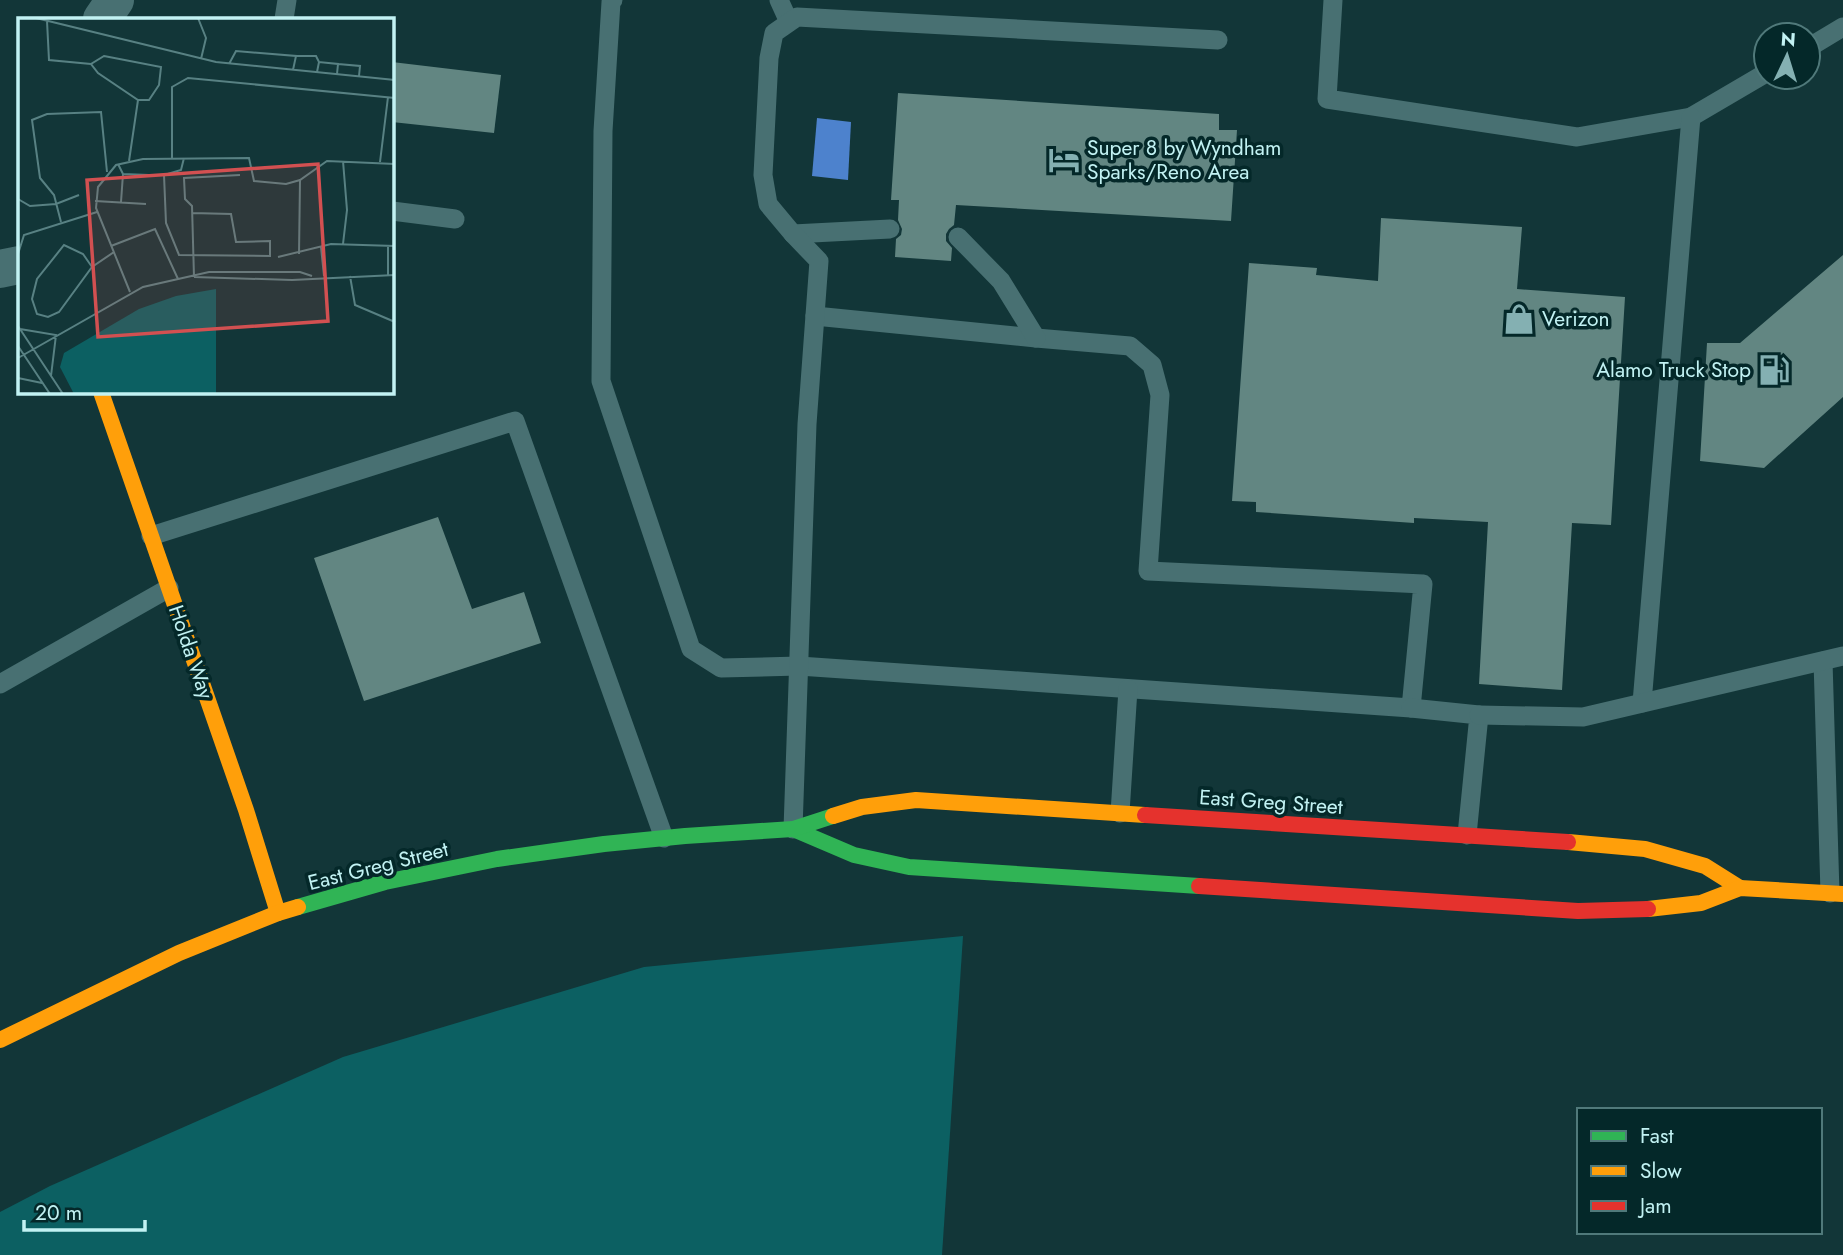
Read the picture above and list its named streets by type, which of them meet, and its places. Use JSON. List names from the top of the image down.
{
  "streets": {
    "main road": ["Holda Way", "East Greg Street"]
  },
  "crossings": [
    ["Holda Way", "East Greg Street"]
  ],
  "places": {
    "hotel": ["Super 8 by Wyndham Sparks/Reno Area"],
    "shop": ["Verizon"],
    "fuel station": ["Alamo Truck Stop"]
  },
  "legend": ["Fast", "Slow", "Jam"],
  "scale_bar": "20 m",
  "north": "top"
}
